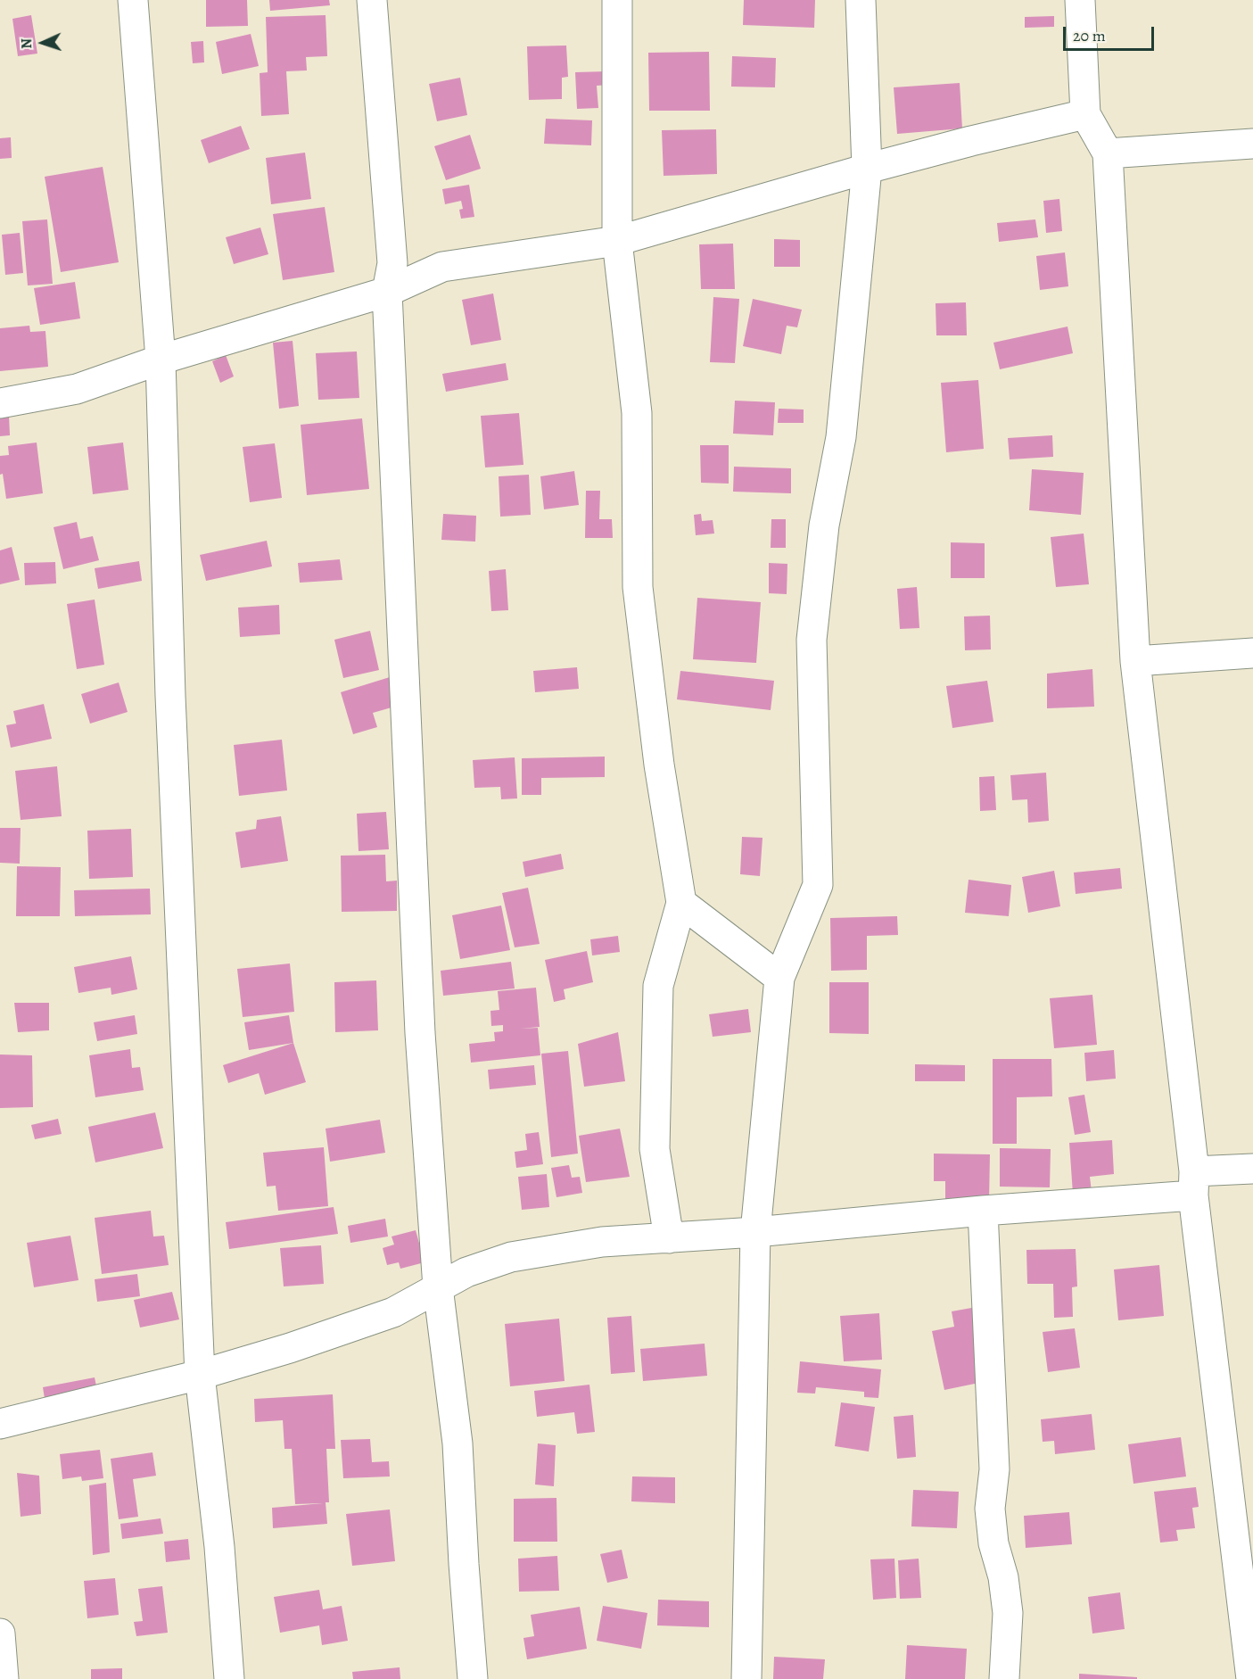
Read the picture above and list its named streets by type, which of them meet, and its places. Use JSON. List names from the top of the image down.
{
  "scale_bar": "20 m",
  "north": "left"
}
